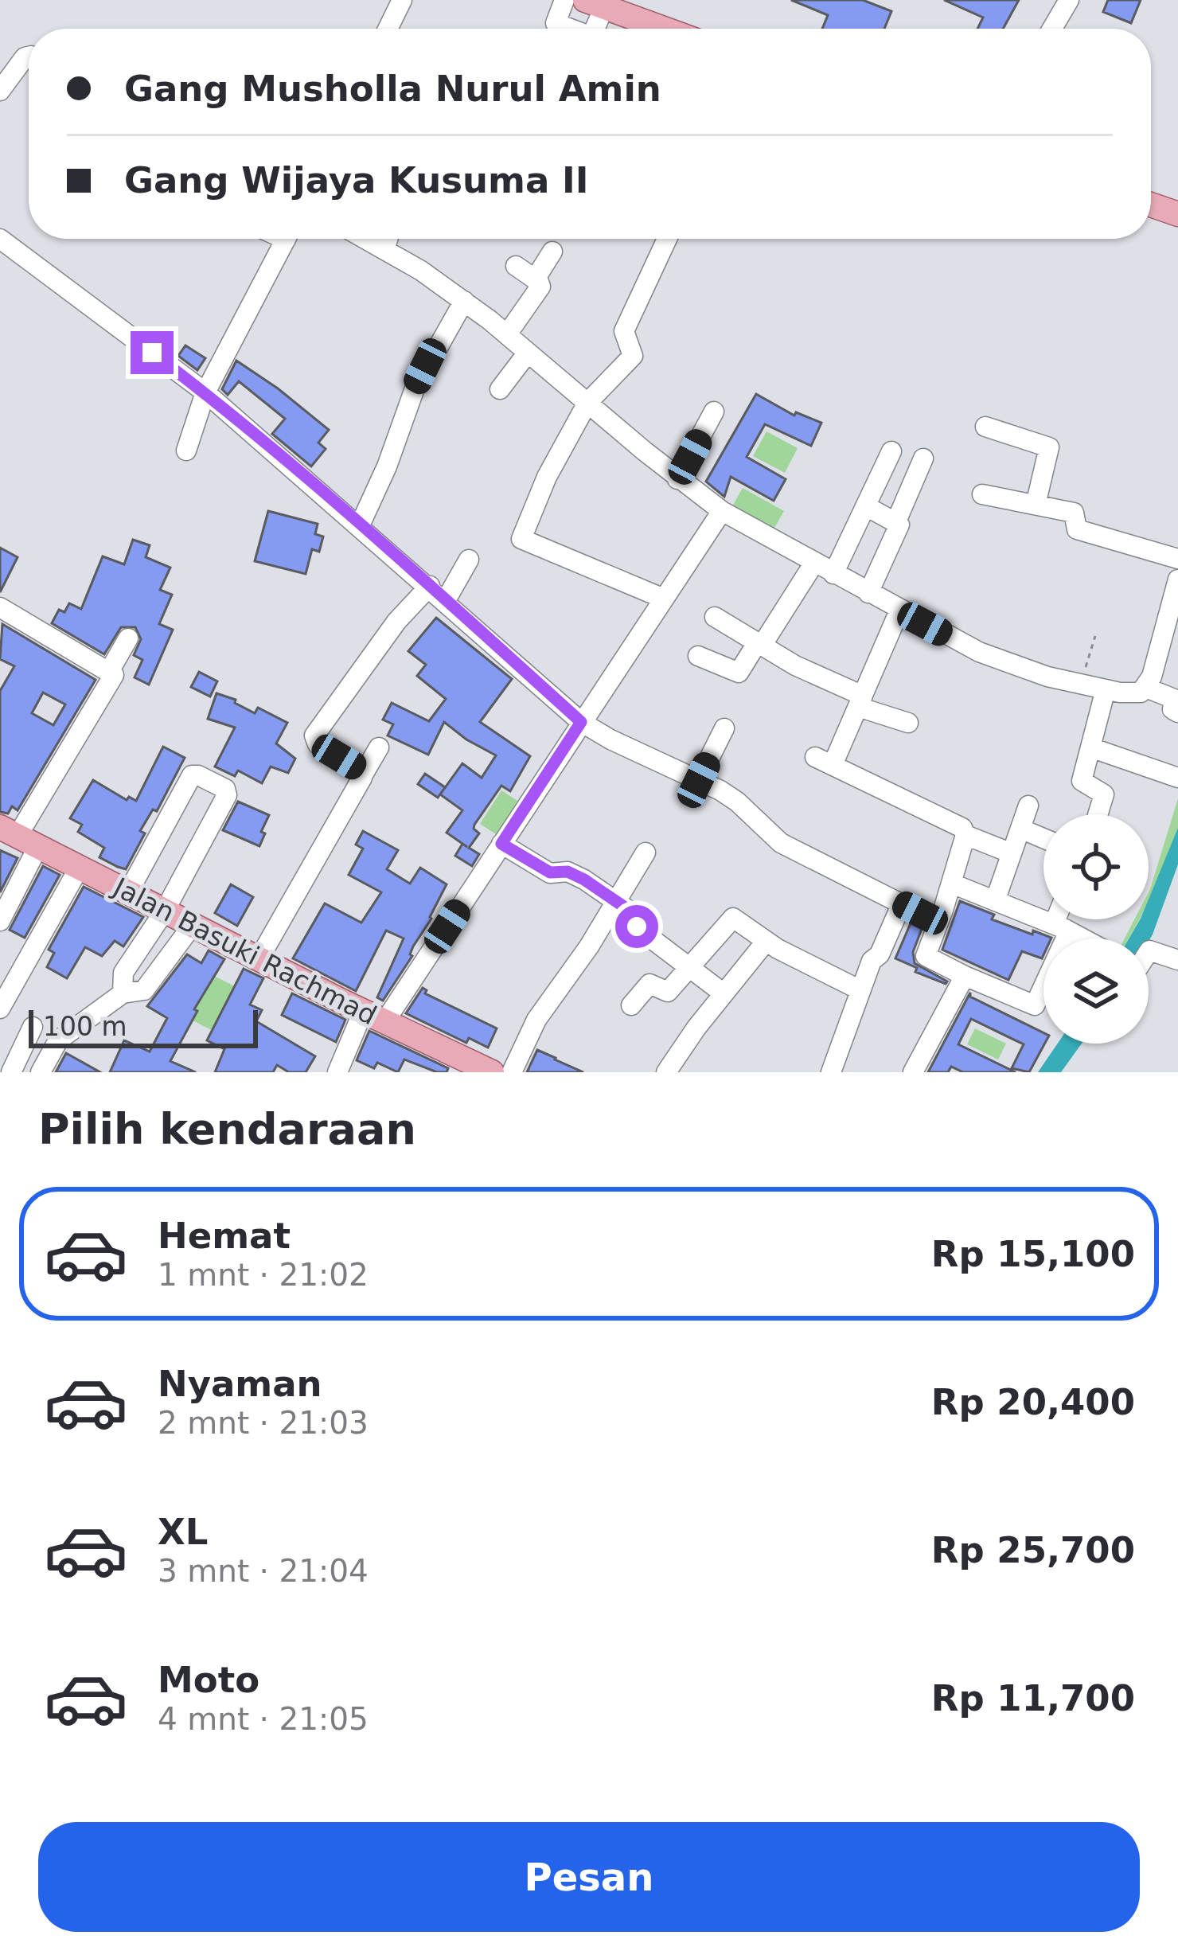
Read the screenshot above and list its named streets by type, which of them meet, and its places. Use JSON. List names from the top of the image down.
{
  "streets": {
    "main road": ["Jalan Basuki Rachmad"]
  },
  "scale_bar": "100 m",
  "page": {
    "banner": ["Gang Musholla Nurul Amin", "Gang Wijaya Kusuma II"],
    "scale": "100 m",
    "heading": "Pilih kendaraan",
    "list": [
      {
        "name": "Hemat",
        "note": "1 mnt · 21:02",
        "value": "Rp 15,100"
      },
      {
        "name": "Nyaman",
        "note": "2 mnt · 21:03",
        "value": "Rp 20,400"
      },
      {
        "name": "XL",
        "note": "3 mnt · 21:04",
        "value": "Rp 25,700"
      },
      {
        "name": "Moto",
        "note": "4 mnt · 21:05",
        "value": "Rp 11,700"
      }
    ],
    "buttons": "Pesan"
  }
}
